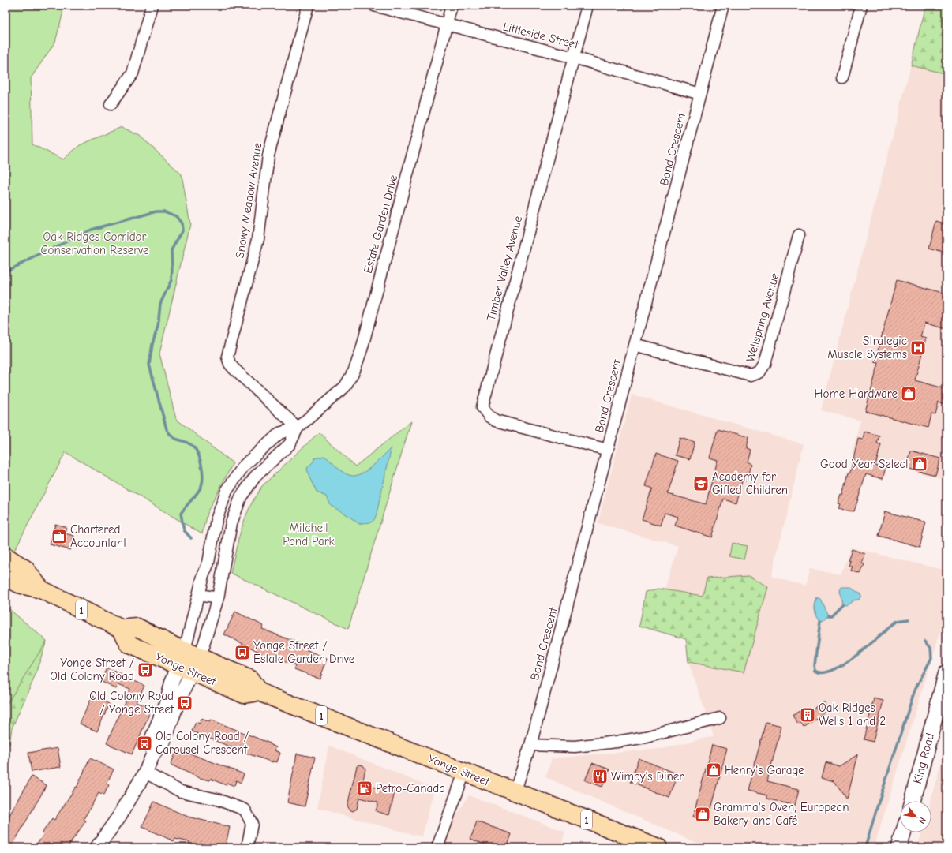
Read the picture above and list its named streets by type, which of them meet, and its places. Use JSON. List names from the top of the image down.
{
  "streets": {
    "main road": ["1", "Yonge Street", "King Road"],
    "street": [
      "Littleside Street",
      "Bond Crescent",
      "Snowy Meadow Avenue",
      "Estate Garden Drive",
      "Timber Valley Avenue",
      "Wellspring Avenue"
    ]
  },
  "crossings": [
    ["Littleside Street", "Bond Crescent"],
    ["Littleside Street", "Estate Garden Drive"],
    ["Littleside Street", "Timber Valley Avenue"],
    ["Bond Crescent", "Timber Valley Avenue"],
    ["Bond Crescent", "Wellspring Avenue"],
    ["Bond Crescent", "Yonge Street"],
    ["Snowy Meadow Avenue", "Estate Garden Drive"],
    ["Estate Garden Drive", "Yonge Street"]
  ],
  "parks": ["Oak Ridges Corridor Conservation Reserve", "Mitchell Pond Park"],
  "places": {
    "hospital": ["Strategic Muscle Systems"],
    "shop": [
      "Home Hardware",
      "Good Year Select",
      "Henry's Garage",
      "Gramma's Oven, European Bakery and Café"
    ],
    "school or university": ["Academy for Gifted Children"],
    "office": ["Chartered Accountant"],
    "bus stop": [
      "Yonge Street / Estate Garden Drive",
      "Yonge Street / Old Colony Road",
      "Old Colony Road / Yonge Street",
      "Old Colony Road / Carousel Crescent"
    ],
    "building": ["Oak Ridges Wells 1 and 2"],
    "restaurant": ["Wimpy's Diner"],
    "fuel station": ["Petro-Canada"]
  },
  "north": "bottom right"
}
